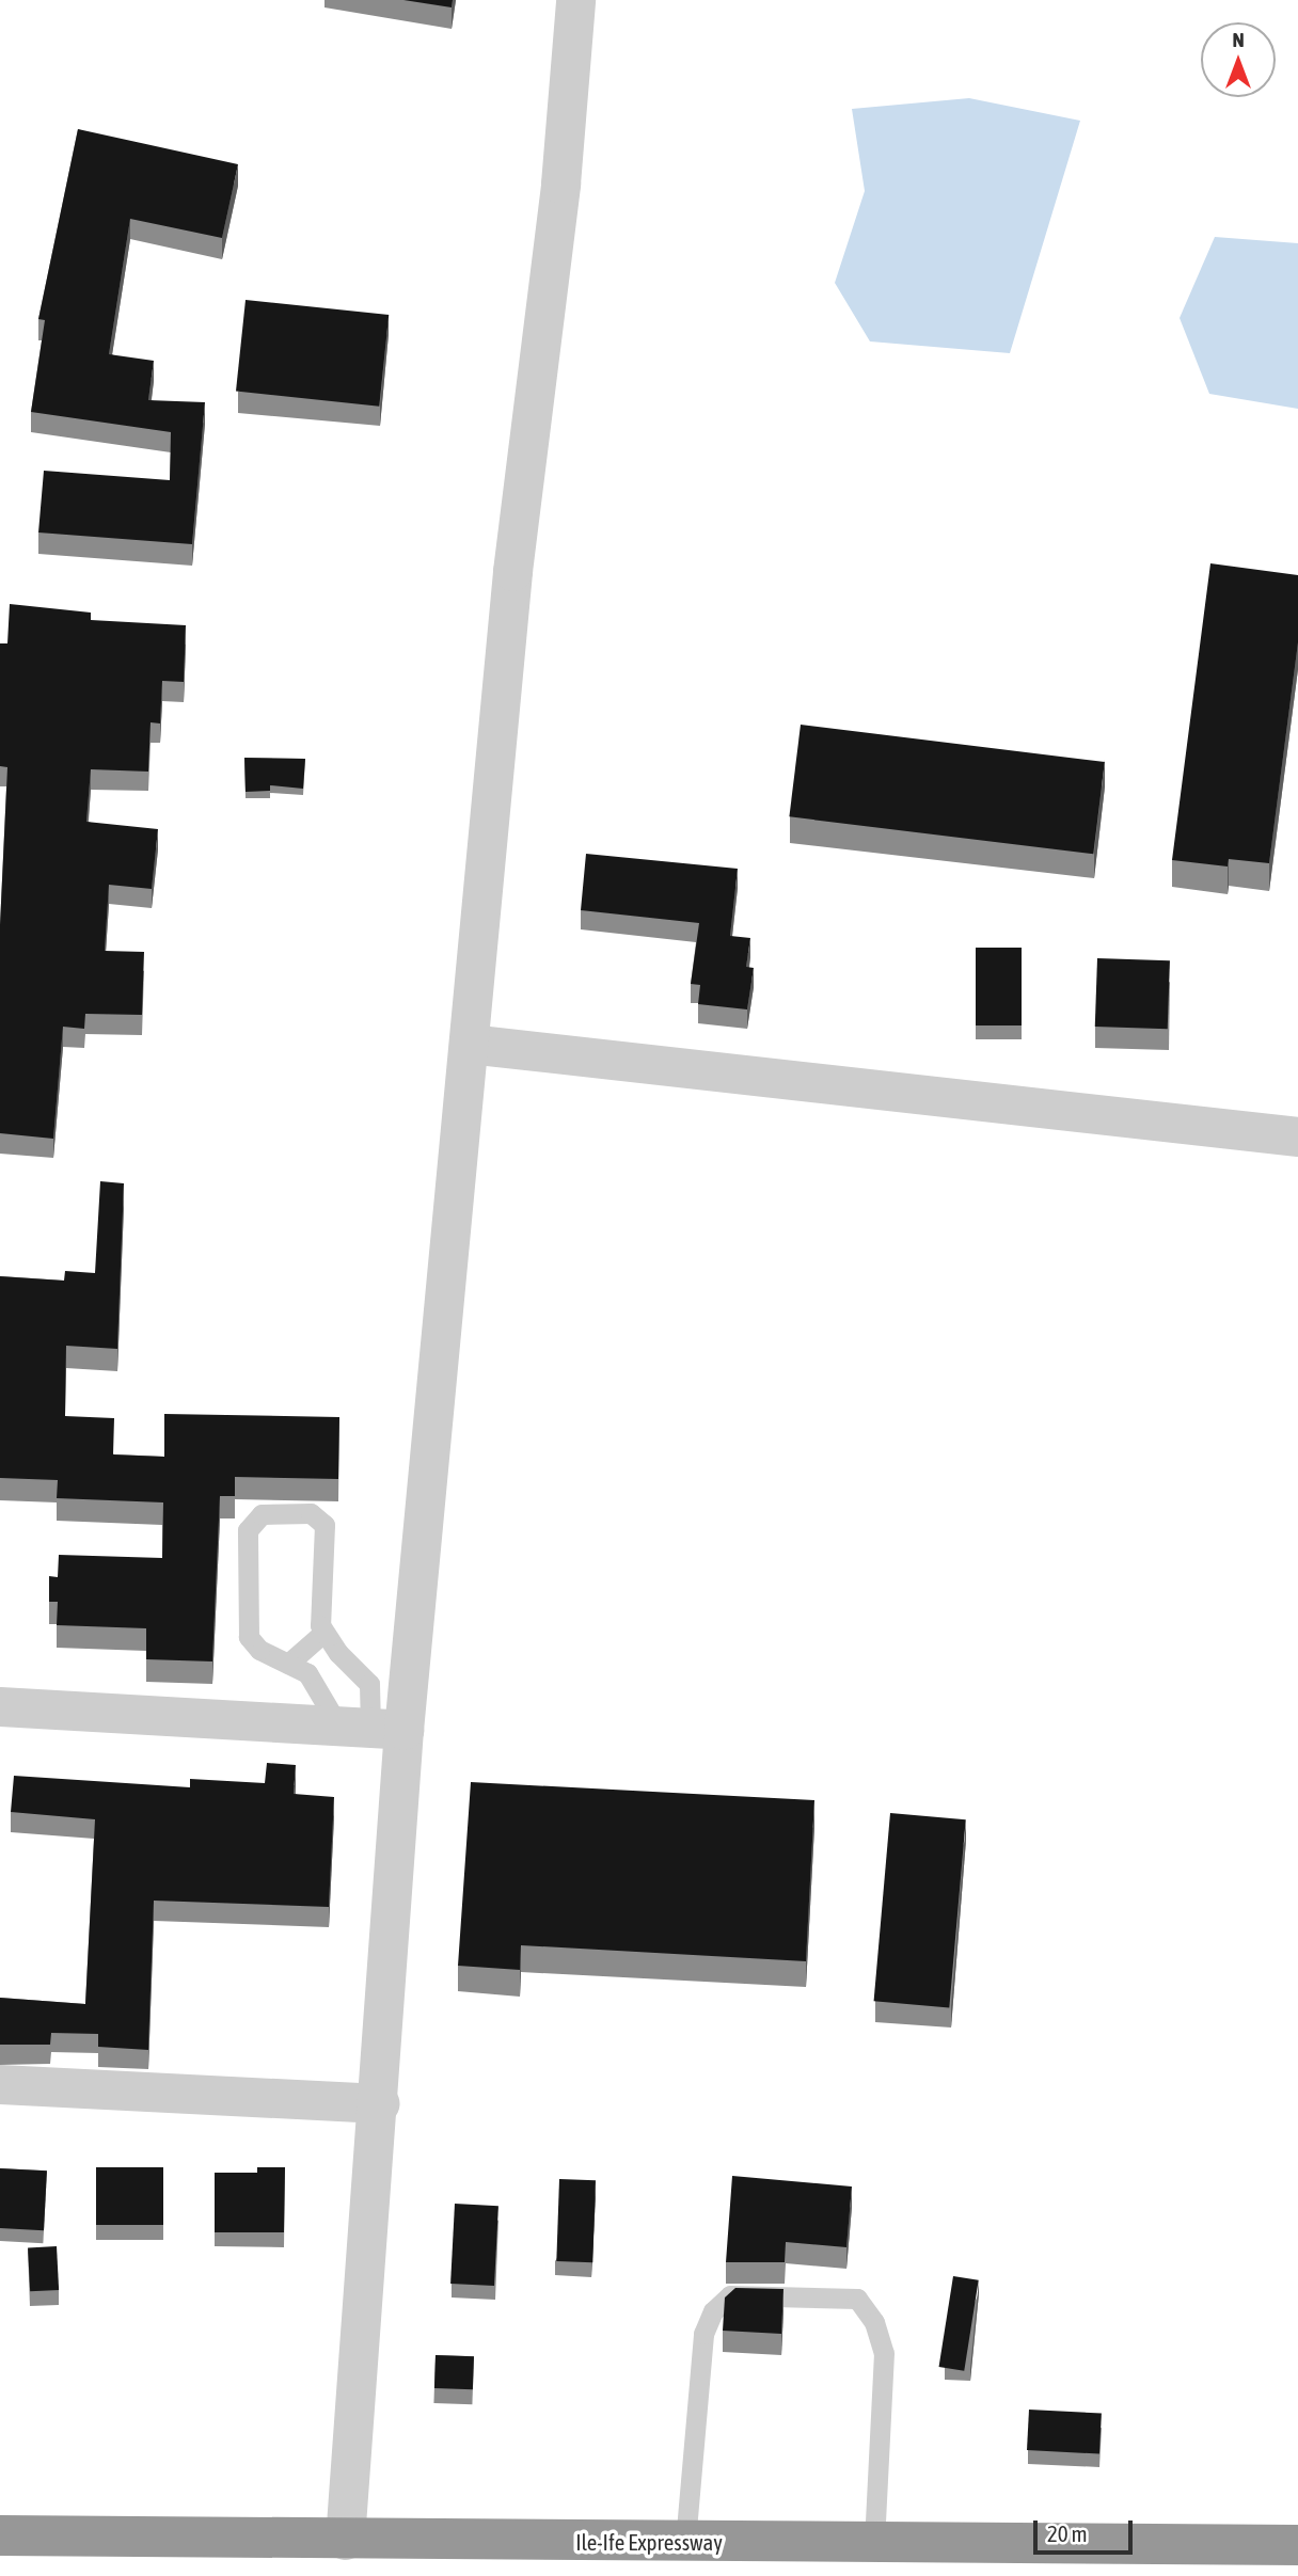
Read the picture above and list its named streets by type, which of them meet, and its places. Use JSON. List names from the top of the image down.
{
  "streets": {
    "highway": ["Ile-Ife Expressway"]
  },
  "scale_bar": "20 m",
  "north": "top"
}
